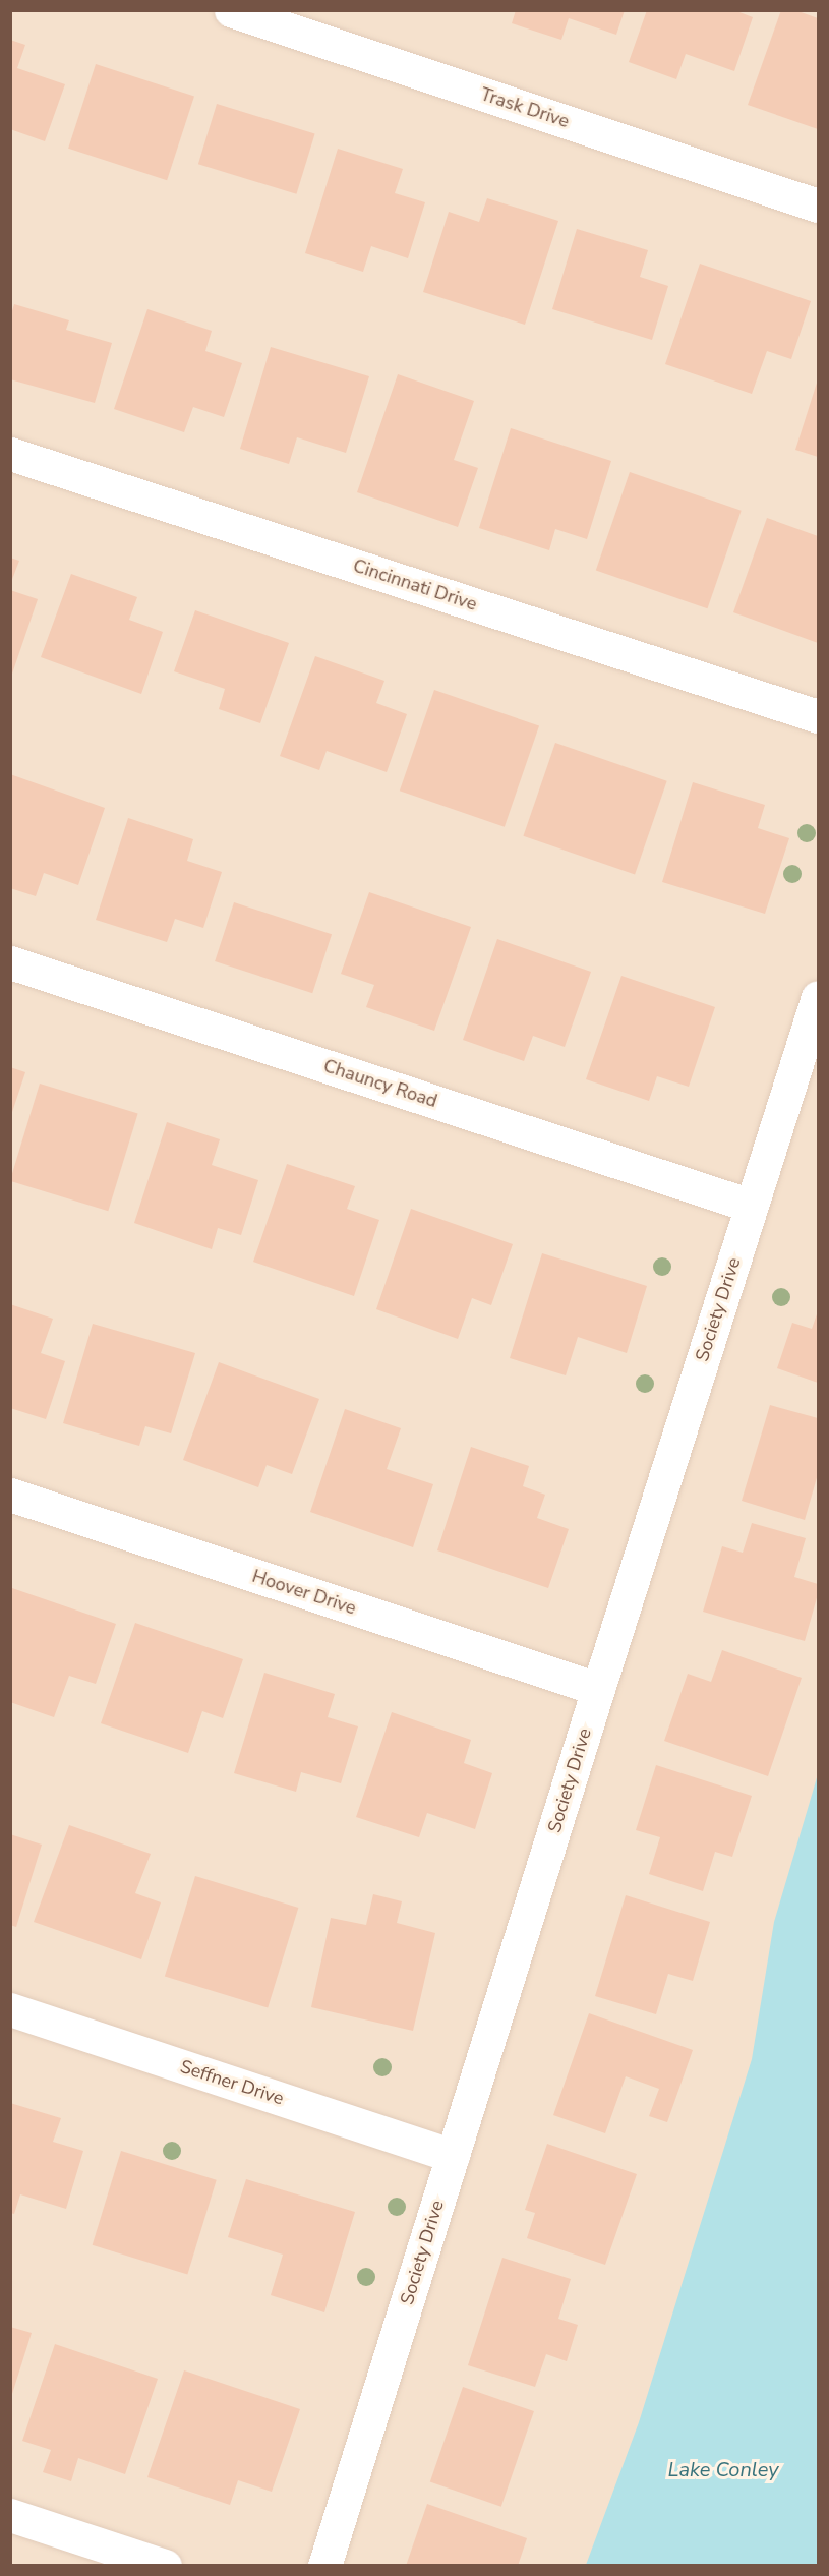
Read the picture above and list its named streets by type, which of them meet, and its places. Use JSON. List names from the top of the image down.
{
  "streets": {
    "street": [
      "Trask Drive",
      "Cincinnati Drive",
      "Chauncy Road",
      "Society Drive",
      "Hoover Drive",
      "Seffner Drive"
    ]
  },
  "crossings": [
    ["Chauncy Road", "Society Drive"],
    ["Society Drive", "Hoover Drive"],
    ["Society Drive", "Seffner Drive"]
  ],
  "water": ["Lake Conley"]
}
